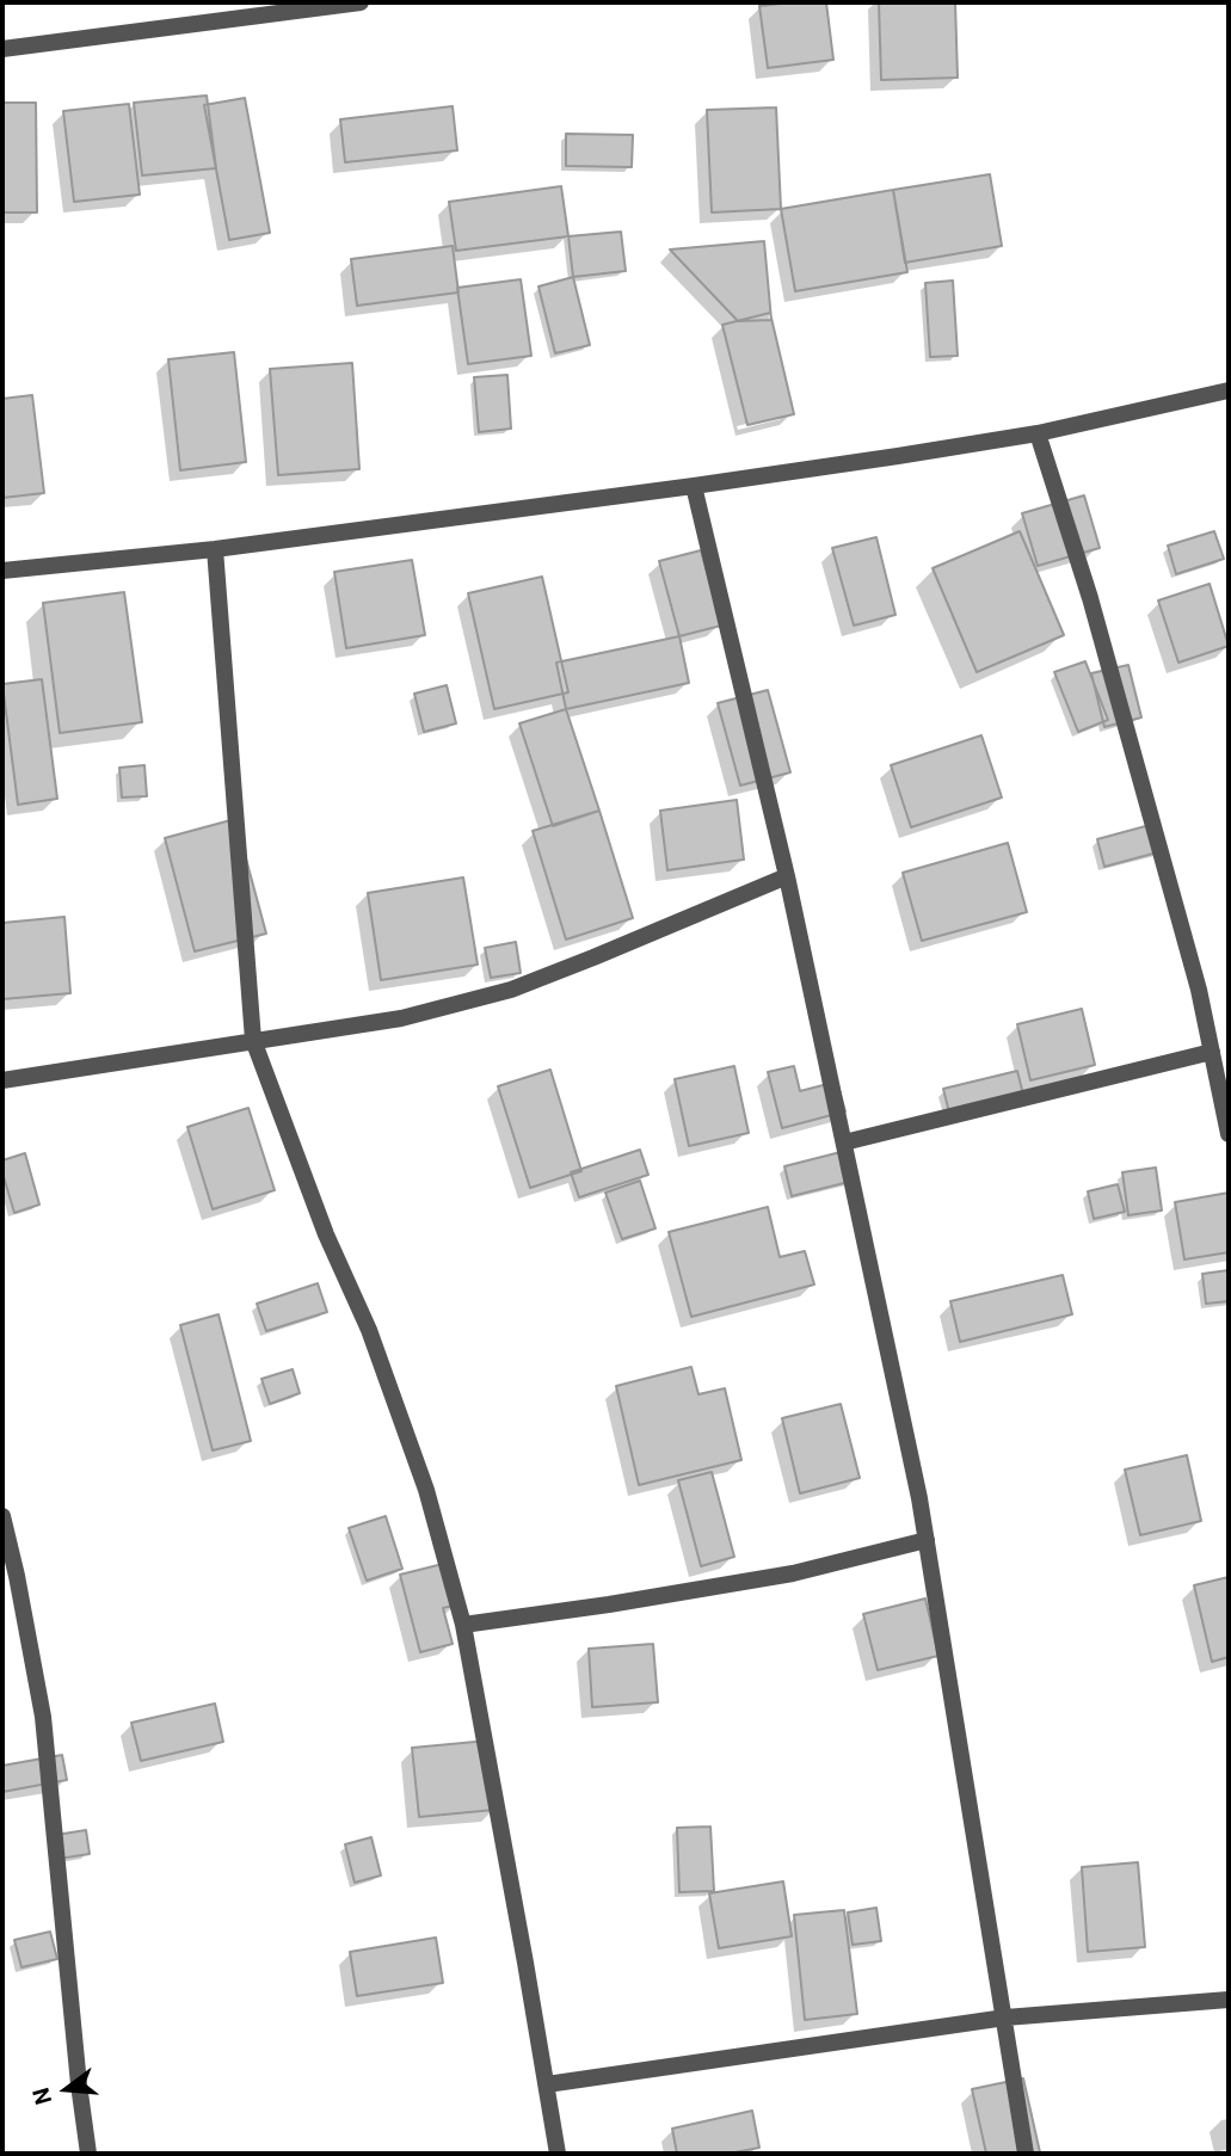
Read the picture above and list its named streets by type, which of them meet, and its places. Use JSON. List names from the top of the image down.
{
  "north": "left"
}
